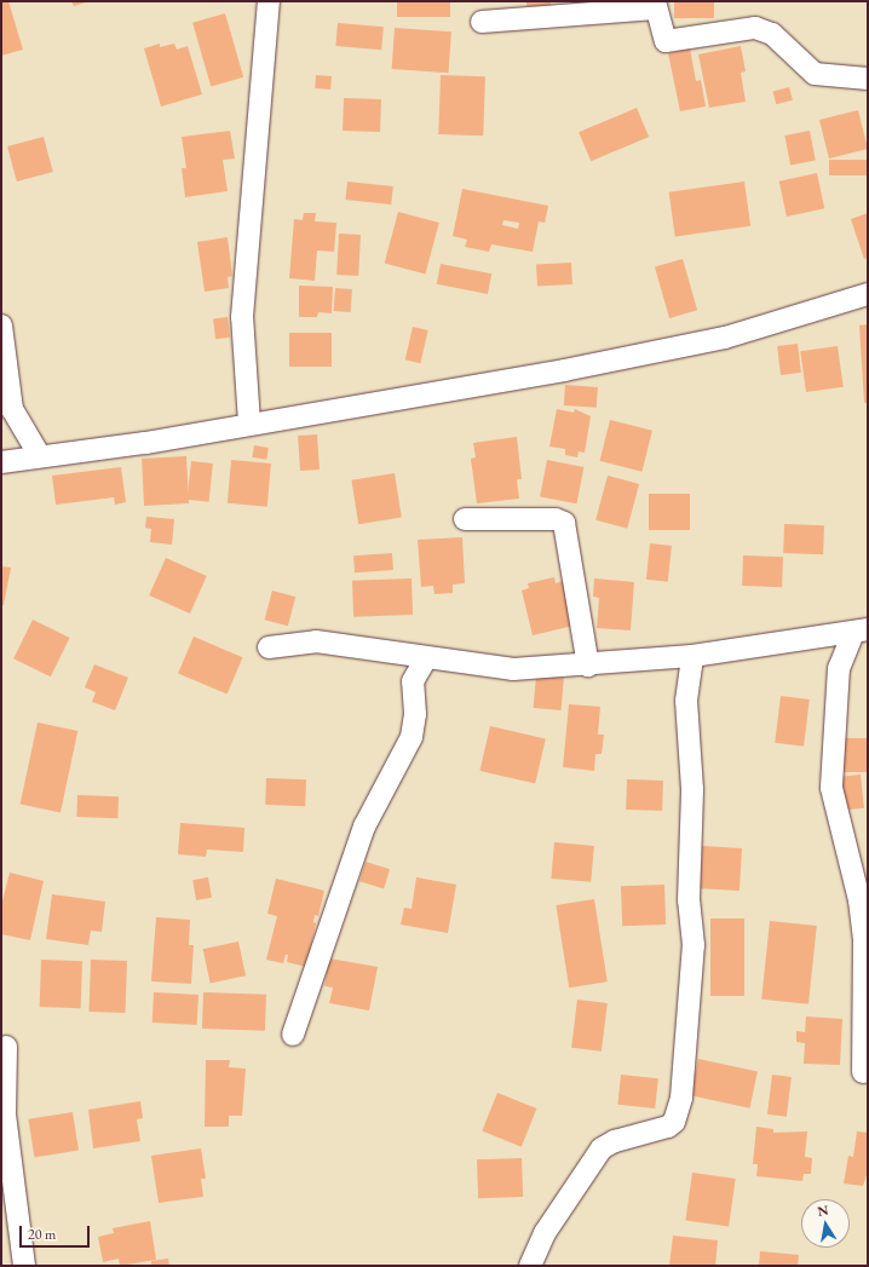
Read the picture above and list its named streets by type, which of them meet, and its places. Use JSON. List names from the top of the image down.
{
  "scale_bar": "20 m",
  "north": "top"
}
